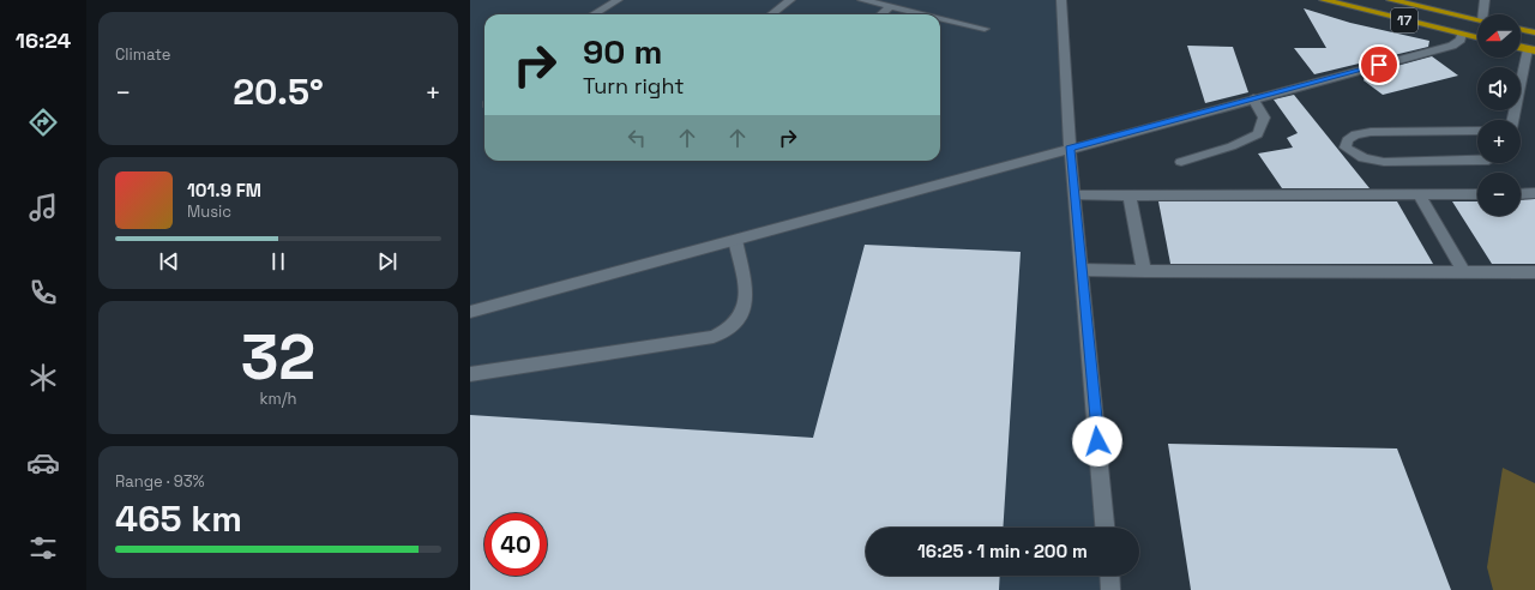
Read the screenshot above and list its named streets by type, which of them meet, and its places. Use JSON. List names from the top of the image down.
{
  "streets": {
    "highway": ["17"]
  },
  "north": "left",
  "page": {
    "tabs": "16:24",
    "tile": [
      "Climate",
      ["32", "km/h"],
      ["Range · 93%", "465 km"]
    ],
    "map_buttons": ["+", "−"],
    "turn": ["90 m", "Turn right"],
    "heat": ["−", "20.5°", "+"],
    "song": ["101.9 FM", "Music"],
    "limit": "40",
    "trip": "16:25 · 1 min · 200 m"
  }
}
